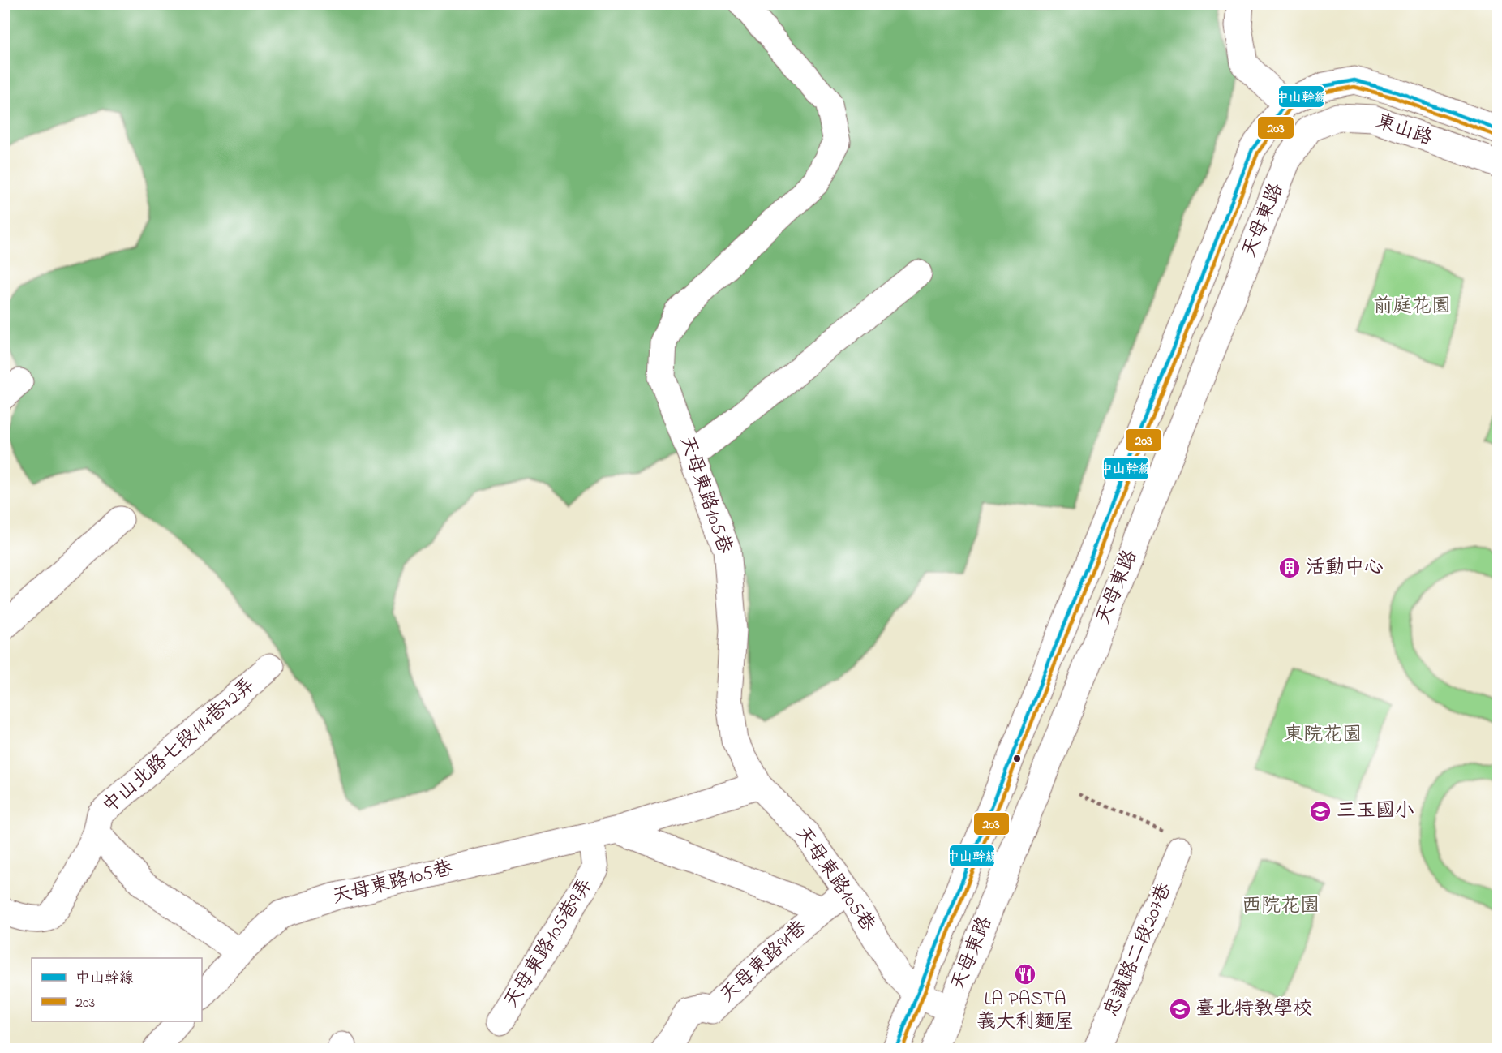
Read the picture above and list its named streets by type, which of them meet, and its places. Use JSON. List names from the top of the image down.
{
  "streets": {
    "street": [
      "東山路",
      "天母東路",
      "天母東路105巷",
      "中山北路七段114巷72弄",
      "天母東路105巷9弄",
      "忠誠路二段207巷",
      "天母東路91巷"
    ]
  },
  "crossings": [
    ["東山路", "天母東路"],
    ["天母東路", "天母東路105巷"],
    ["天母東路105巷", "天母東路105巷9弄"],
    ["天母東路105巷", "天母東路91巷"]
  ],
  "parks": ["前庭花園", "東院花園", "西院花園"],
  "places": {
    "building": ["活動中心"],
    "school or university": ["三玉國小", "臺北特教學校"],
    "restaurant": ["LA PASTA 義大利麵屋"]
  },
  "lines": ["transit line 中山幹線", "transit line 203"],
  "legend": ["中山幹線", "203"]
}
